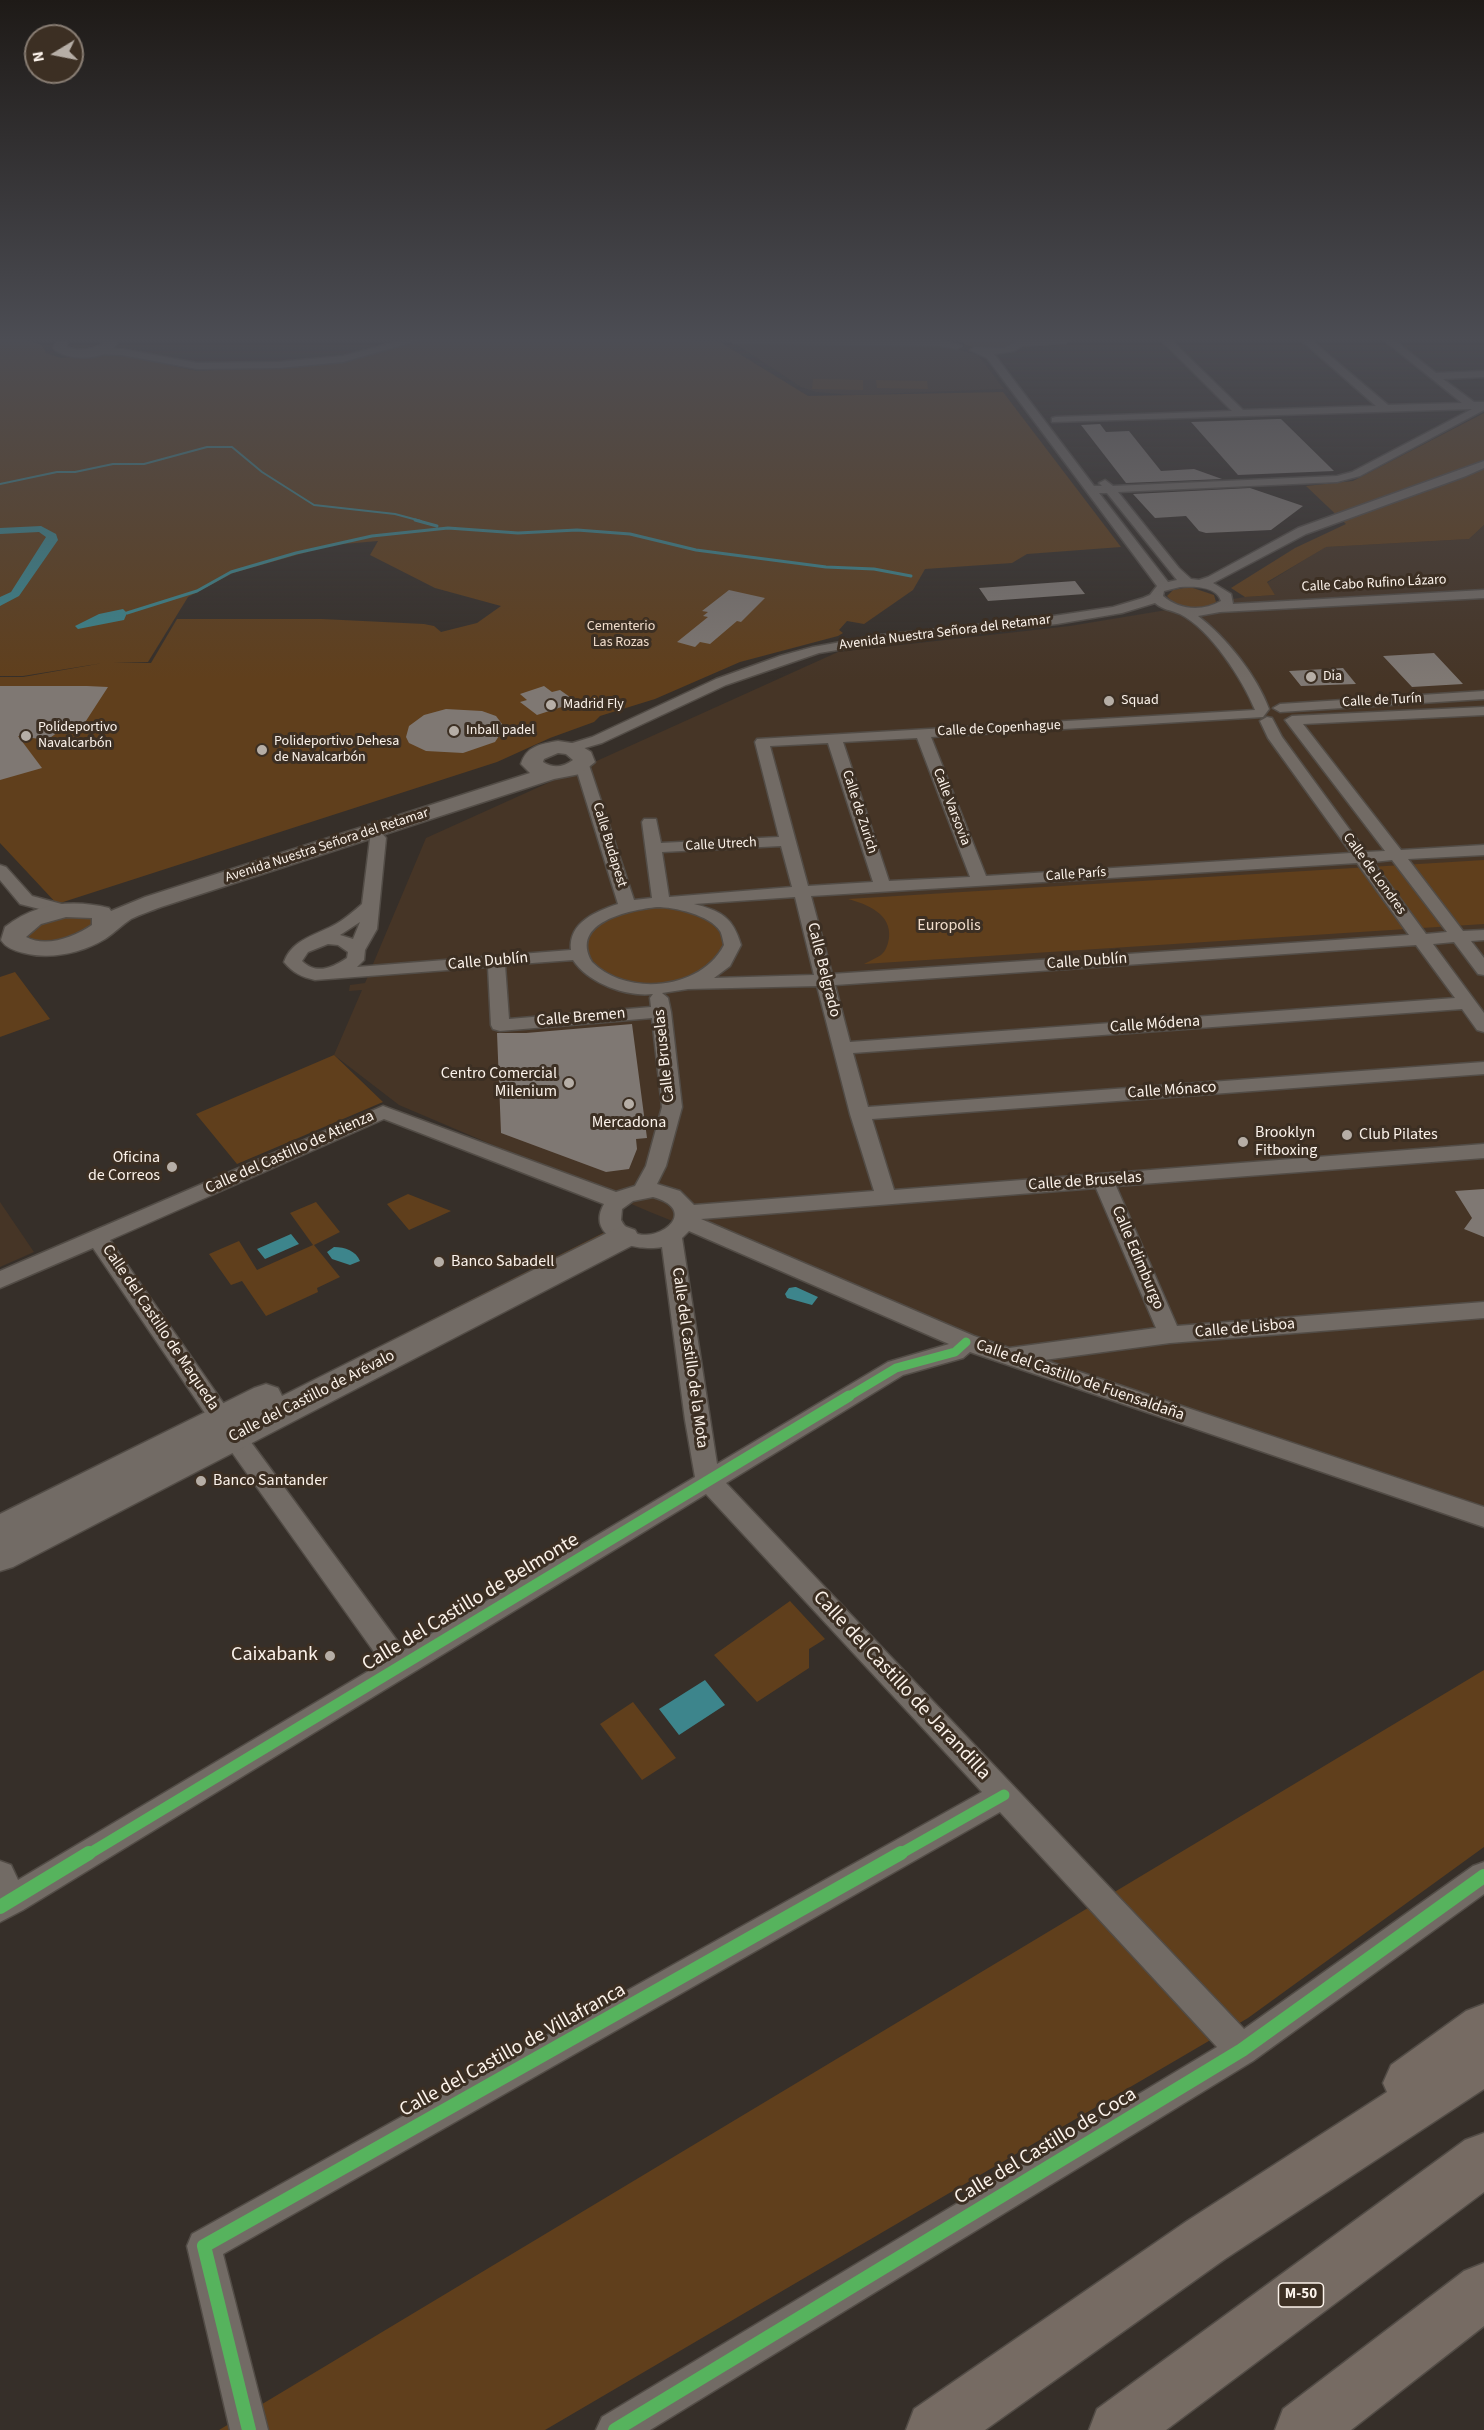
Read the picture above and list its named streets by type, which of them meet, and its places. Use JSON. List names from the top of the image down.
{
  "streets": {
    "highway": ["M-50"],
    "street": [
      "Calle Cabo Rufino Lázaro",
      "Avenida Nuestra Señora del Retamar",
      "Calle de Turín",
      "Calle de Copenhague",
      "Calle Varsovia",
      "Calle de Zurich",
      "Calle Budapest",
      "Calle Utrech",
      "Calle de Londres",
      "Calle París",
      "Calle Dublín",
      "Calle Belgrado",
      "Calle Bremen",
      "Calle Módena",
      "Calle Bruselas",
      "Calle Mónaco",
      "Calle del Castillo de Atienza",
      "Calle de Bruselas",
      "Calle Edimburgo",
      "Calle del Castillo de Maqueda",
      "Calle de Lisboa",
      "Calle del Castillo de la Mota",
      "Calle del Castillo de Fuensaldaña",
      "Calle del Castillo de Arévalo",
      "Calle del Castillo de Belmonte",
      "Calle del Castillo de Jarandilla",
      "Calle del Castillo de Villafranca",
      "Calle del Castillo de Coca"
    ]
  },
  "crossings": [
    ["Avenida Nuestra Señora del Retamar", "Calle Budapest"],
    ["Calle de Turín", "Calle de Copenhague"],
    ["Calle de Turín", "Calle de Londres"],
    ["Calle de Copenhague", "Calle Varsovia"],
    ["Calle de Copenhague", "Calle de Zurich"],
    ["Calle de Copenhague", "Calle de Londres"],
    ["Calle de Copenhague", "Calle Belgrado"],
    ["Calle Varsovia", "Calle París"],
    ["Calle de Zurich", "Calle París"],
    ["Calle Budapest", "Calle París"],
    ["Calle Budapest", "Calle Dublín"],
    ["Calle Budapest", "Calle Bruselas"],
    ["Calle Utrech", "Calle Belgrado"],
    ["Calle de Londres", "Calle París"],
    ["Calle de Londres", "Calle Dublín"],
    ["Calle de Londres", "Calle Módena"],
    ["Calle París", "Calle Dublín"],
    ["Calle París", "Calle Belgrado"],
    ["Calle París", "Calle Bruselas"],
    ["Calle Dublín", "Calle Belgrado"],
    ["Calle Dublín", "Calle Bremen"],
    ["Calle Dublín", "Calle Bruselas"],
    ["Calle Belgrado", "Calle Módena"],
    ["Calle Belgrado", "Calle Mónaco"],
    ["Calle Belgrado", "Calle de Bruselas"],
    ["Calle Bremen", "Calle Bruselas"],
    ["Calle Bruselas", "Calle del Castillo de Atienza"],
    ["Calle Bruselas", "Calle de Bruselas"],
    ["Calle Bruselas", "Calle del Castillo de la Mota"],
    ["Calle Bruselas", "Calle del Castillo de Fuensaldaña"],
    ["Calle Bruselas", "Calle del Castillo de Arévalo"],
    ["Calle del Castillo de Atienza", "Calle de Bruselas"],
    ["Calle del Castillo de Atienza", "Calle del Castillo de Maqueda"],
    ["Calle del Castillo de Atienza", "Calle del Castillo de la Mota"],
    ["Calle del Castillo de Atienza", "Calle del Castillo de Fuensaldaña"],
    ["Calle del Castillo de Atienza", "Calle del Castillo de Arévalo"],
    ["Calle de Bruselas", "Calle Edimburgo"],
    ["Calle de Bruselas", "Calle del Castillo de la Mota"],
    ["Calle de Bruselas", "Calle del Castillo de Fuensaldaña"],
    ["Calle de Bruselas", "Calle del Castillo de Arévalo"],
    ["Calle Edimburgo", "Calle de Lisboa"],
    ["Calle del Castillo de Maqueda", "Calle del Castillo de Arévalo"],
    ["Calle del Castillo de Maqueda", "Calle del Castillo de Belmonte"],
    ["Calle de Lisboa", "Calle del Castillo de Fuensaldaña"],
    ["Calle del Castillo de la Mota", "Calle del Castillo de Fuensaldaña"],
    ["Calle del Castillo de la Mota", "Calle del Castillo de Arévalo"],
    ["Calle del Castillo de la Mota", "Calle del Castillo de Belmonte"],
    ["Calle del Castillo de la Mota", "Calle del Castillo de Jarandilla"],
    ["Calle del Castillo de Fuensaldaña", "Calle del Castillo de Arévalo"],
    ["Calle del Castillo de Fuensaldaña", "Calle del Castillo de Belmonte"],
    ["Calle del Castillo de Belmonte", "Calle del Castillo de Jarandilla"],
    ["Calle del Castillo de Jarandilla", "Calle del Castillo de Villafranca"],
    ["Calle del Castillo de Jarandilla", "Calle del Castillo de Coca"]
  ],
  "parks": ["Cementerio Las Rozas", "Europolis"],
  "places": [
    "Dia",
    "Squad",
    "Madrid Fly",
    "Inball padel",
    "Polideportivo Navalcarbón",
    "Polideportivo Dehesa de Navalcarbón",
    "Centro Comercial Milenium",
    "Mercadona",
    "Club Pilates",
    "Brooklyn Fitboxing",
    "Oficina de Correos",
    "Banco Sabadell",
    "Banco Santander",
    "Caixabank"
  ],
  "north": "left"
}
